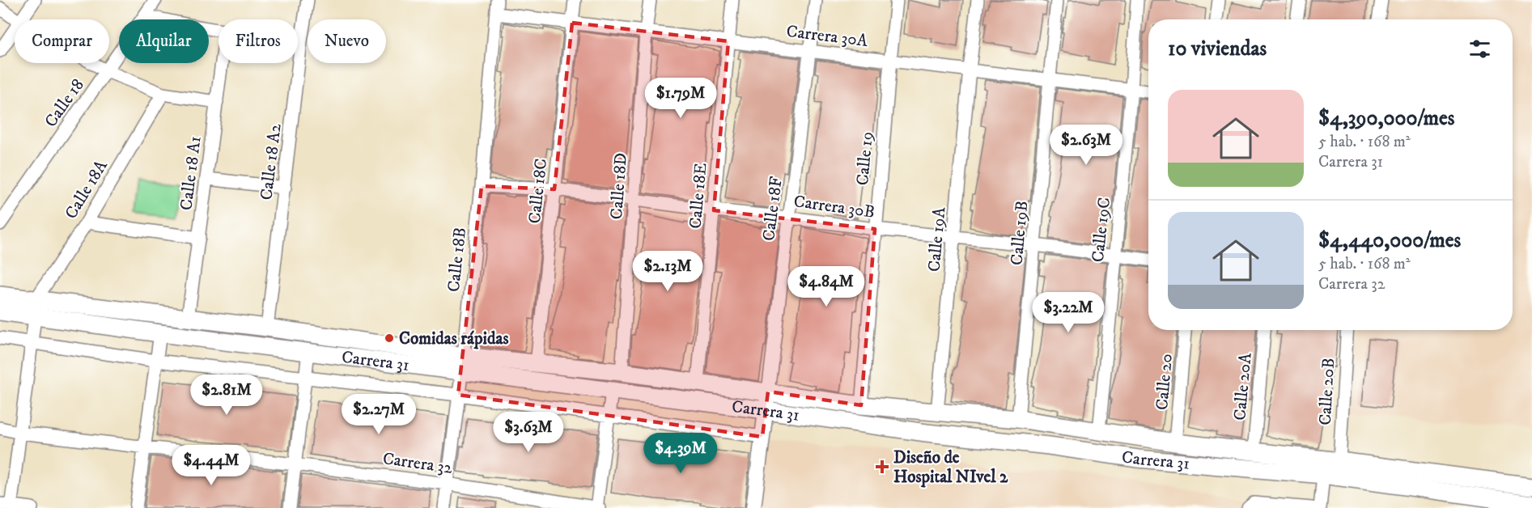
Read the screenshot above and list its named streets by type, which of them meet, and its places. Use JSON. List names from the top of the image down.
{
  "streets": {
    "main road": ["Carrera 31"],
    "street": [
      "Carrera 30A",
      "Calle 18",
      "Calle 19",
      "Calle 18 A2",
      "Calle 18 A1",
      "Calle 18D",
      "Calle 18A",
      "Calle 18C",
      "Calle 18E",
      "Carrera 30B",
      "Calle 18F",
      "Calle 19C",
      "Calle 19B",
      "Calle 19A",
      "Calle 18B",
      "Calle 20",
      "Calle 20A",
      "Calle 20B",
      "Carrera 32"
    ]
  },
  "crossings": [
    ["Carrera 30A", "Calle 19"],
    ["Carrera 30A", "Calle 18D"],
    ["Carrera 30A", "Calle 18C"],
    ["Carrera 30A", "Calle 18E"],
    ["Carrera 30A", "Calle 18F"],
    ["Carrera 30A", "Calle 19C"],
    ["Carrera 30A", "Calle 19B"],
    ["Carrera 30A", "Calle 19A"],
    ["Carrera 30A", "Calle 18B"],
    ["Calle 19", "Carrera 30B"],
    ["Calle 19", "Carrera 31"],
    ["Calle 18 A2", "Carrera 31"],
    ["Calle 18 A1", "Carrera 31"],
    ["Calle 18D", "Carrera 30B"],
    ["Calle 18D", "Carrera 31"],
    ["Calle 18A", "Carrera 31"],
    ["Calle 18A", "Carrera 32"],
    ["Calle 18C", "Carrera 30B"],
    ["Calle 18C", "Carrera 31"],
    ["Calle 18E", "Carrera 30B"],
    ["Calle 18E", "Carrera 31"],
    ["Carrera 30B", "Calle 18F"],
    ["Carrera 30B", "Calle 19C"],
    ["Carrera 30B", "Calle 19B"],
    ["Carrera 30B", "Calle 19A"],
    ["Carrera 30B", "Calle 18B"],
    ["Calle 18F", "Carrera 31"],
    ["Calle 19C", "Carrera 31"],
    ["Calle 19B", "Carrera 31"],
    ["Calle 19A", "Carrera 31"],
    ["Calle 18B", "Carrera 31"],
    ["Calle 18B", "Carrera 32"],
    ["Carrera 31", "Calle 20"],
    ["Carrera 31", "Calle 20A"],
    ["Carrera 31", "Calle 20B"]
  ],
  "places": {
    "other": ["Comidas rápidas"],
    "health": ["Diseño de Hospital NIvel 2"]
  },
  "page": {
    "chip": [
      "Comprar",
      "Alquilar",
      "Filtros",
      "Nuevo"
    ],
    "heading": "10 viviendas",
    "price": [
      "$1.79M",
      "$2.63M",
      "$2.13M",
      "$4.84M",
      "$3.22M",
      "$2.81M",
      "$2.27M",
      "$3.63M",
      "$4.39M",
      "$4.44M"
    ],
    "list": [
      {
        "name": "$4,390,000/mes",
        "note": "5 hab. · 168 m² · Carrera 31"
      },
      {
        "name": "$4,440,000/mes",
        "note": "5 hab. · 168 m² · Carrera 32"
      }
    ]
  }
}
